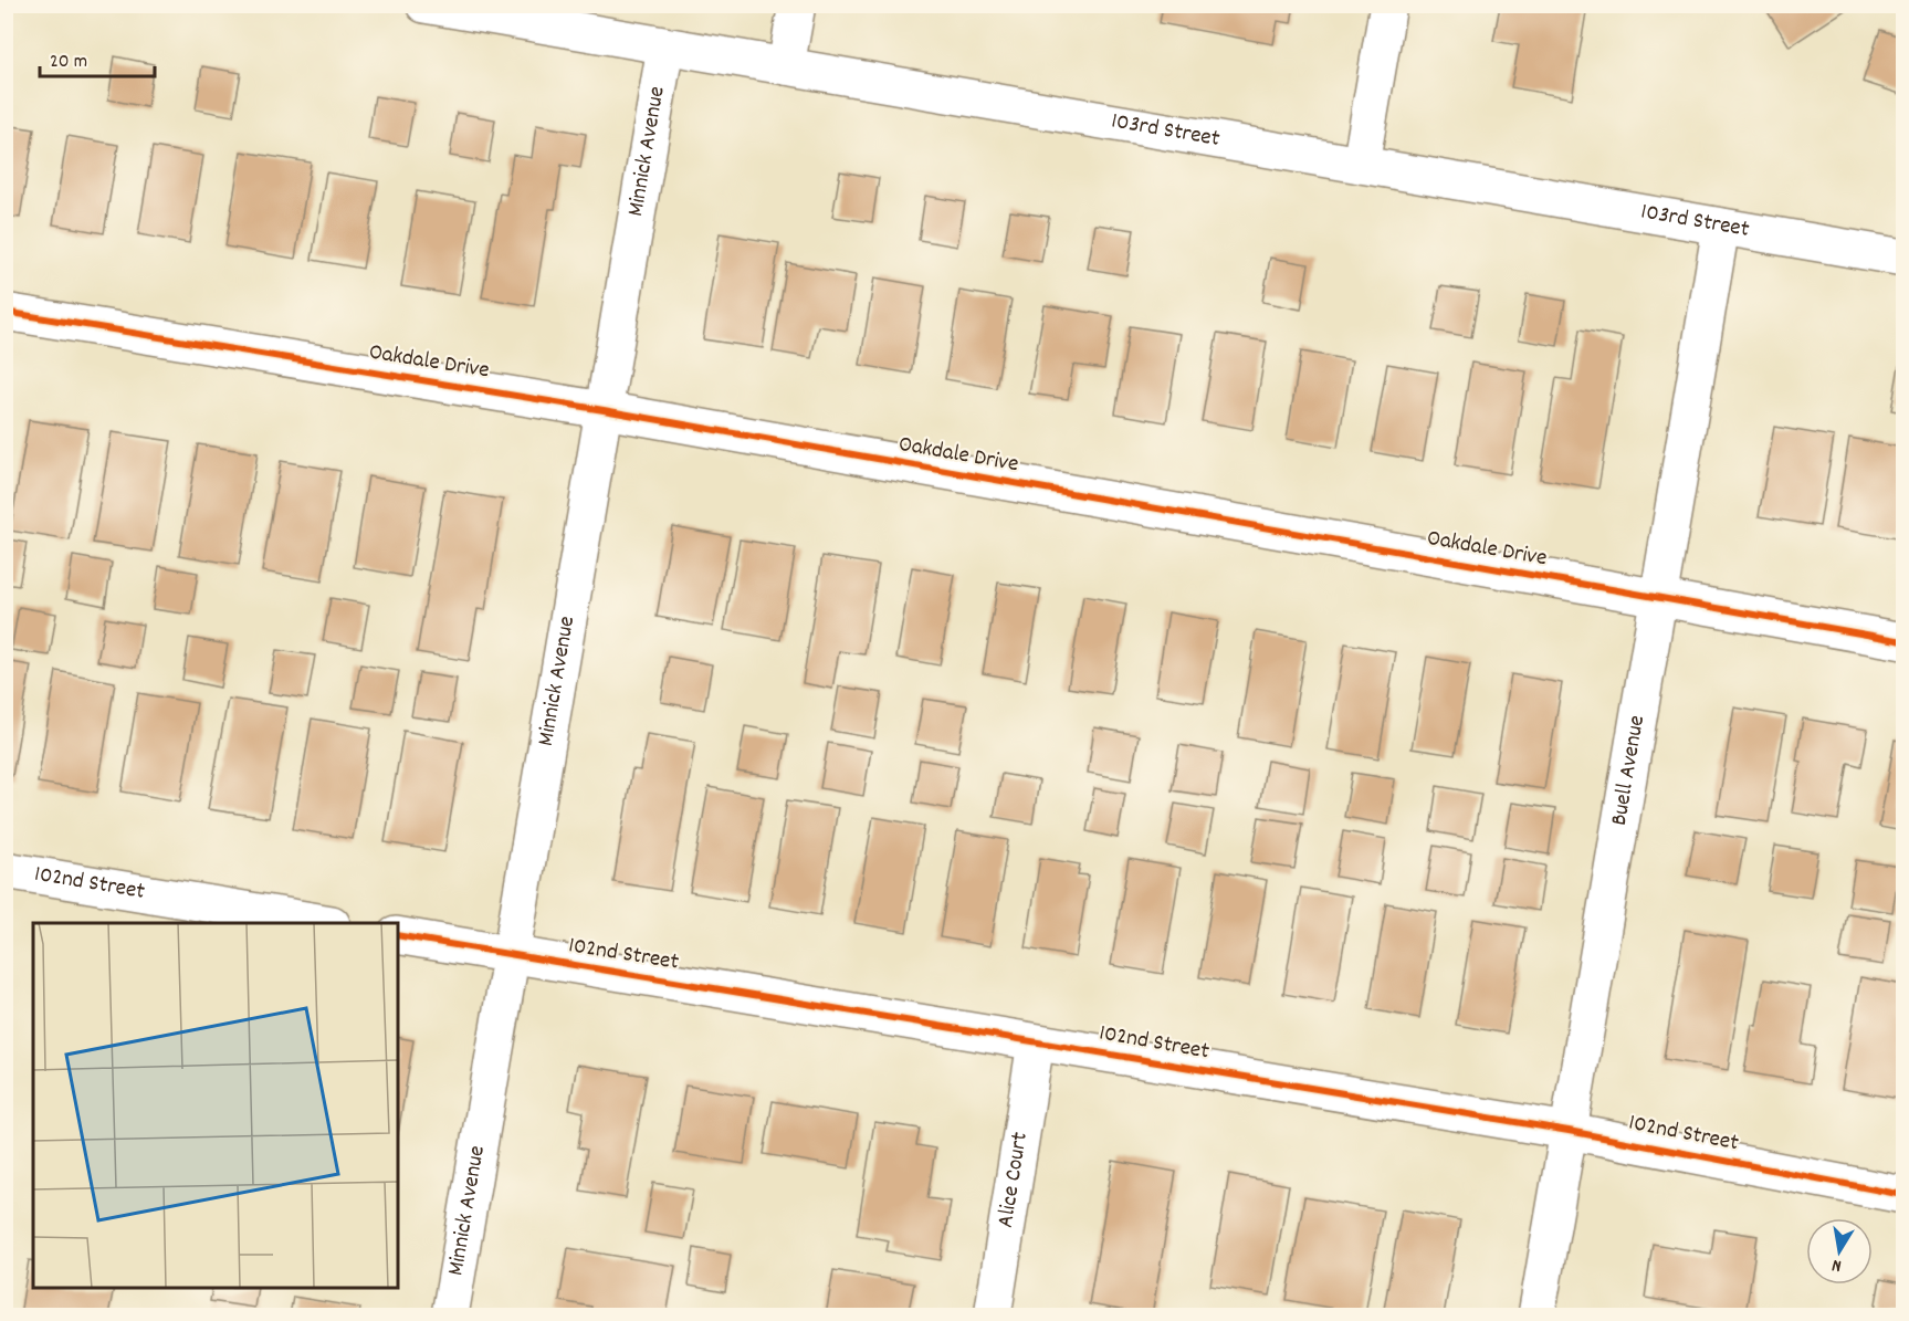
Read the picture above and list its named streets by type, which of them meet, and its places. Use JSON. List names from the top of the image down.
{
  "streets": {
    "street": [
      "103rd Street",
      "Minnick Avenue",
      "Oakdale Drive",
      "Buell Avenue",
      "102nd Street",
      "Alice Court"
    ]
  },
  "crossings": [
    ["103rd Street", "Minnick Avenue"],
    ["103rd Street", "Buell Avenue"],
    ["Minnick Avenue", "Oakdale Drive"],
    ["Minnick Avenue", "102nd Street"],
    ["Oakdale Drive", "Buell Avenue"],
    ["Buell Avenue", "102nd Street"],
    ["102nd Street", "Alice Court"]
  ],
  "scale_bar": "20 m",
  "north": "bottom"
}
